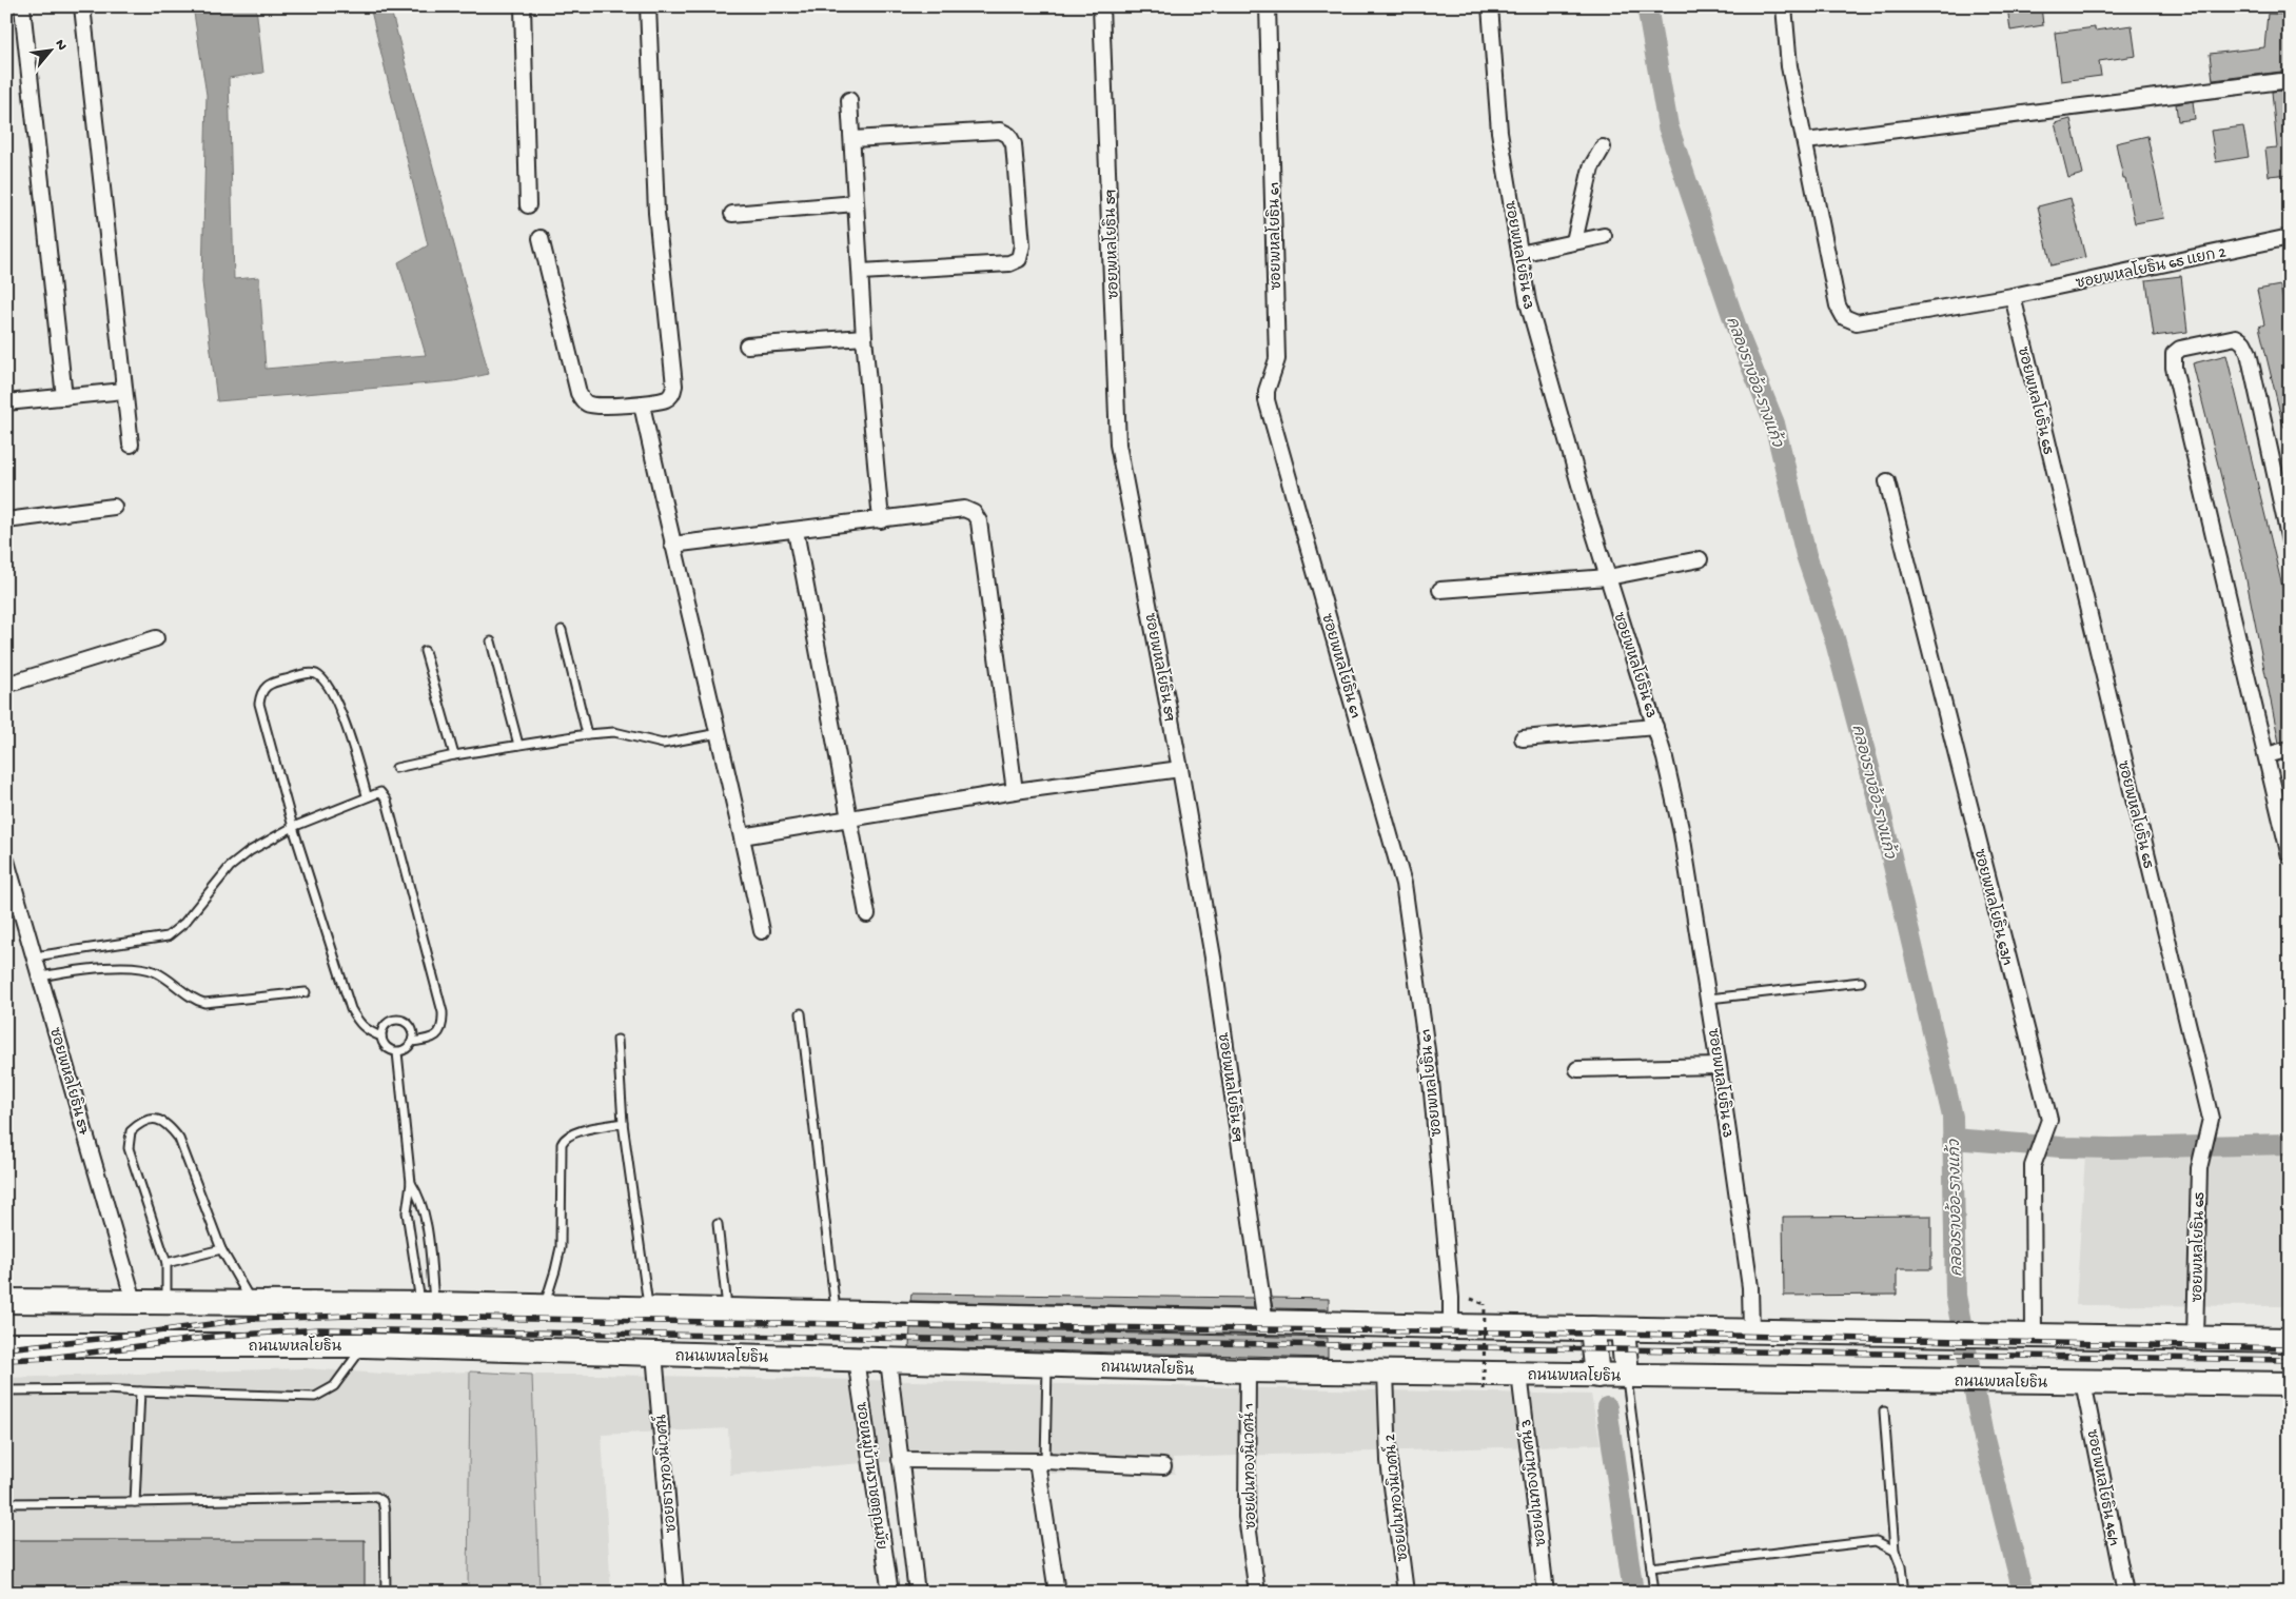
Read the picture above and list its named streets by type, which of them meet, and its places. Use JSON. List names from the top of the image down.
{
  "streets": {
    "main road": ["ถนนพหลโยธิน"],
    "street": [
      "ซอยพหลโยธิน 61",
      "ซอยพหลโยธิน 59",
      "ซอยพหลโยธิน 63",
      "ซอยพหลโยธิน 65 แยก 2",
      "ซอยพหลโยธิน 65",
      "ซอยพหลโยธิน 63/1",
      "ซอยพหลโยธิน 57",
      "ซอยฝนทองนิเวศน์ 1",
      "ซอยธารทองนิเวศน์",
      "ซอยหมู่บ้านราชตฤณมัย",
      "ซอยฝนทองนิเวศน์ 3",
      "ซอยพหลโยธิน 46/1",
      "ซอยฝนทองนิเวศน์ 2"
    ]
  },
  "crossings": [
    ["ซอยพหลโยธิน 65 แยก 2", "ซอยพหลโยธิน 65"],
    ["ถนนพหลโยธิน", "ซอยฝนทองนิเวศน์ 1"],
    ["ถนนพหลโยธิน", "ซอยธารทองนิเวศน์"],
    ["ถนนพหลโยธิน", "ซอยหมู่บ้านราชตฤณมัย"],
    ["ถนนพหลโยธิน", "ซอยฝนทองนิเวศน์ 3"],
    ["ถนนพหลโยธิน", "ซอยพหลโยธิน 46/1"],
    ["ถนนพหลโยธิน", "ซอยฝนทองนิเวศน์ 2"]
  ],
  "water": ["คลองรางอ้อ-รางแก้ว"],
  "north": "top right"
}
